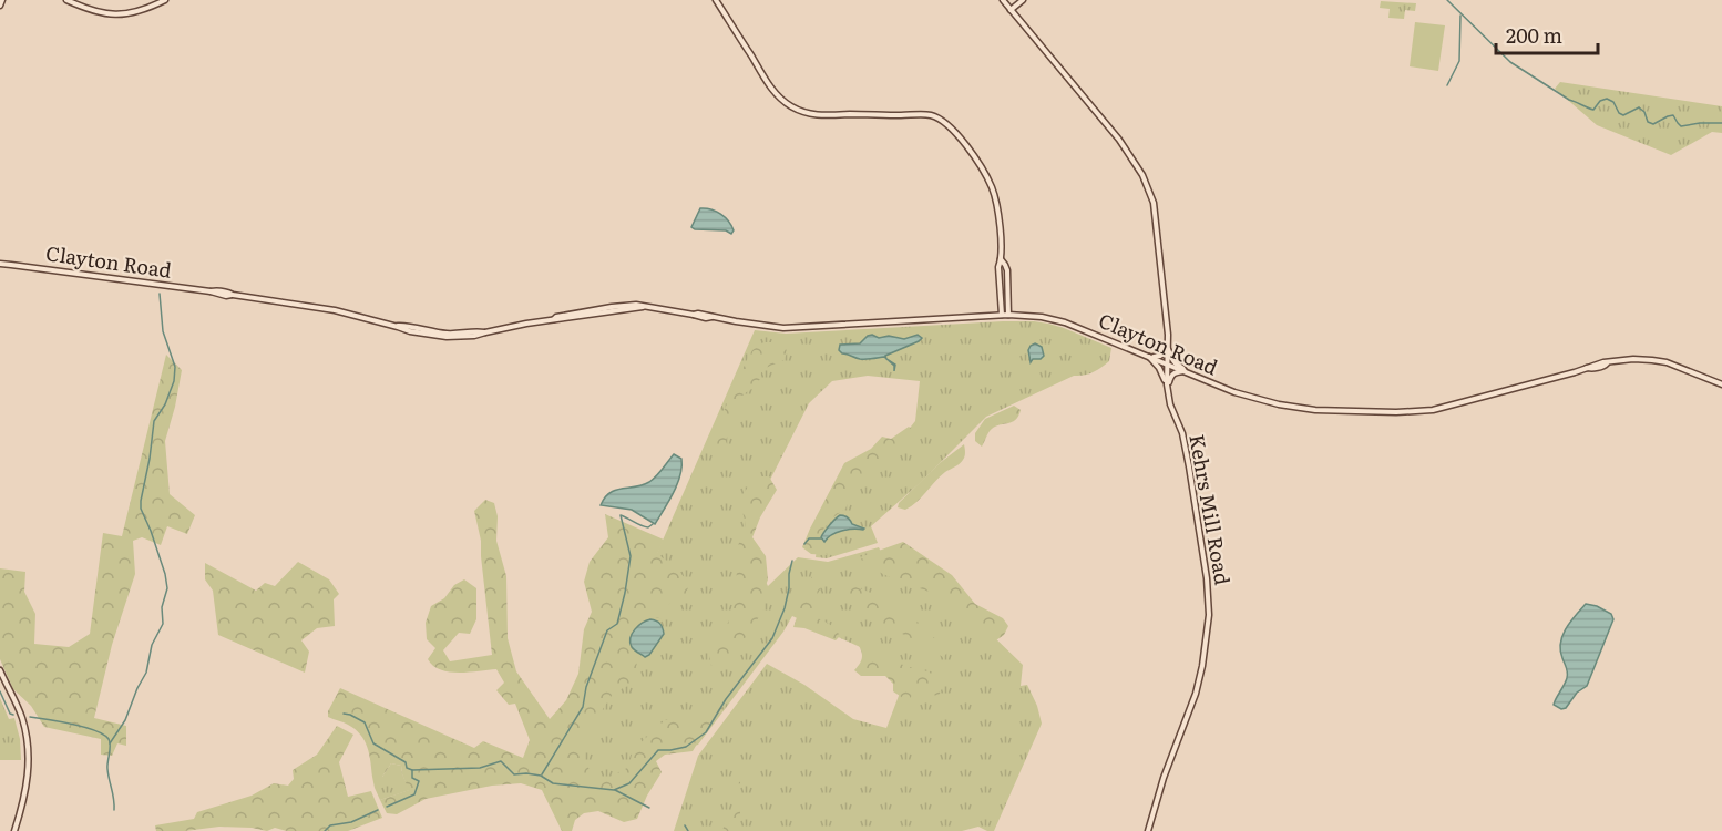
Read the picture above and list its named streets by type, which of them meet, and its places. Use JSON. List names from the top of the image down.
{
  "streets": {
    "main road": ["Clayton Road", "Kehrs Mill Road"]
  },
  "crossings": [
    ["Clayton Road", "Kehrs Mill Road"]
  ],
  "scale_bar": "200 m"
}
